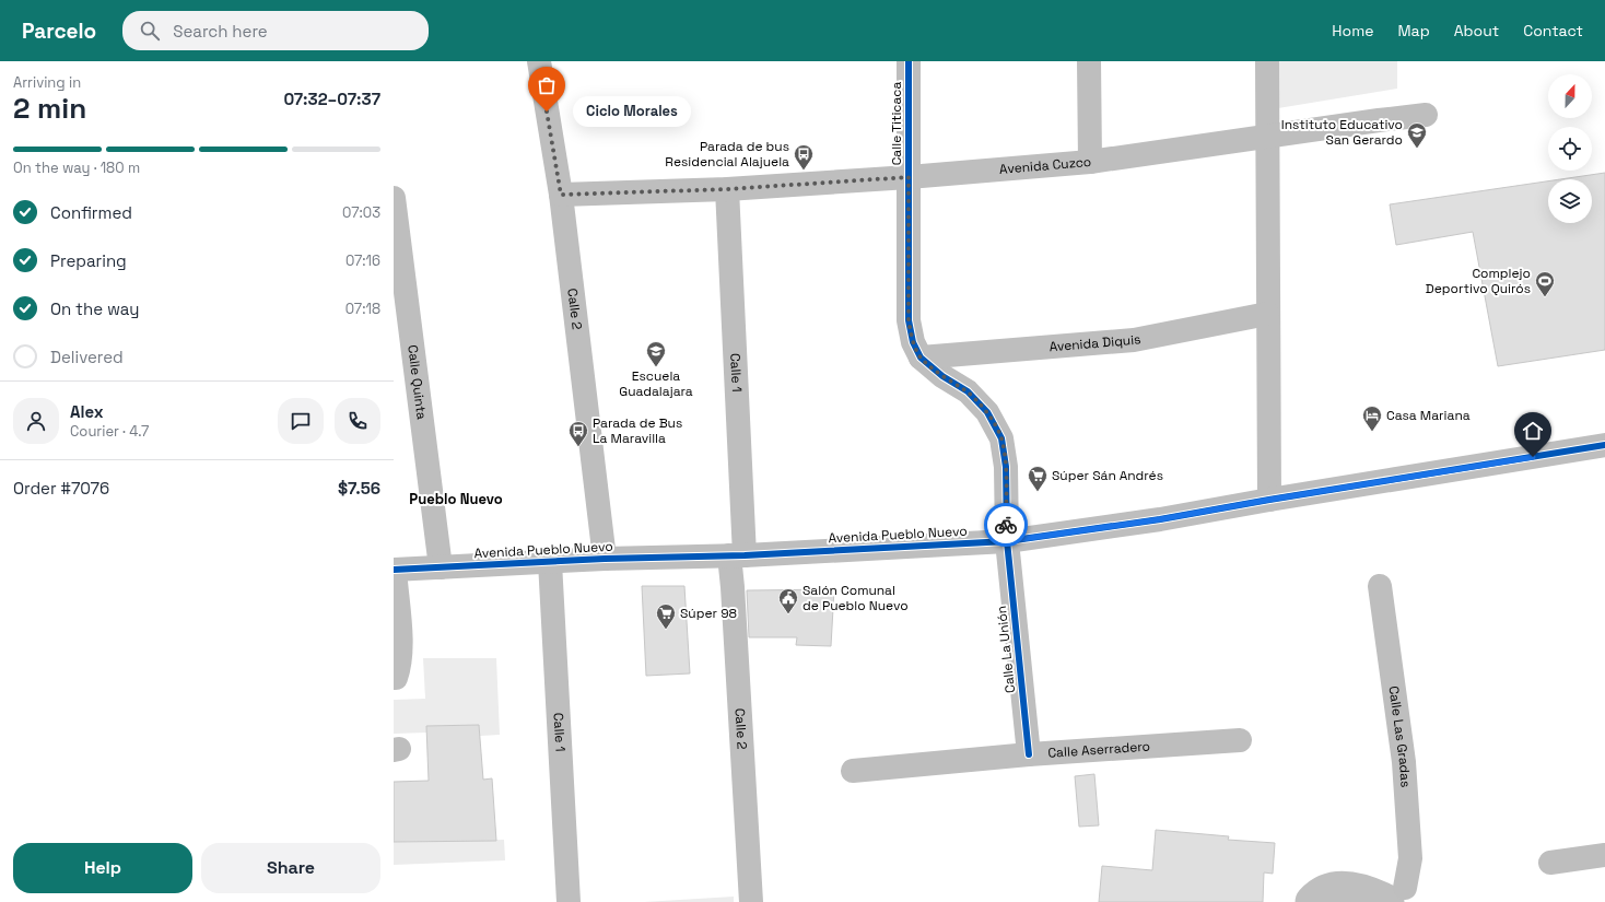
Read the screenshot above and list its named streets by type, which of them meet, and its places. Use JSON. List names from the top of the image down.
{
  "streets": {
    "street": [
      "Calle Titicaca",
      "Avenida Cuzco",
      "Calle 2",
      "Avenida Diquis",
      "Calle 1",
      "Calle Quinta",
      "Avenida Pueblo Nuevo",
      "Calle La Unión",
      "Calle Las Gradas",
      "Calle Aserradero"
    ]
  },
  "crossings": [
    ["Calle Titicaca", "Avenida Cuzco"],
    ["Calle Titicaca", "Avenida Diquis"],
    ["Calle Titicaca", "Avenida Pueblo Nuevo"],
    ["Calle Titicaca", "Calle La Unión"],
    ["Avenida Cuzco", "Calle 2"],
    ["Avenida Cuzco", "Calle 1"],
    ["Calle 2", "Calle 1"],
    ["Calle 2", "Avenida Pueblo Nuevo"],
    ["Calle 1", "Avenida Pueblo Nuevo"],
    ["Calle Quinta", "Avenida Pueblo Nuevo"],
    ["Avenida Pueblo Nuevo", "Calle La Unión"],
    ["Calle La Unión", "Calle Aserradero"]
  ],
  "districts": ["Pueblo Nuevo"],
  "places": {
    "other": ["Ciclo Morales"],
    "school or university": ["Instituto Educativo San Gerardo", "Escuela Guadalajara"],
    "bus stop": ["Parada de bus Residencial Alajuela", "Parada de Bus La Maravilla"],
    "sports": ["Complejo Deportivo Quirós"],
    "hotel": ["Casa Mariana"],
    "supermarket": ["Súper Sán Andrés", "Súper 98"],
    "public building": ["Salón Comunal de Pueblo Nuevo"]
  },
  "north": "top",
  "page": {
    "header": "Parcelo",
    "search": "Search here",
    "nav": [
      "Home",
      "Map",
      "About",
      "Contact"
    ],
    "heading": ["2 min", "Arriving in", "07:32–07:37"],
    "panel": [
      "Alex",
      "Courier · 4.7",
      "Order #7076",
      "$7.56"
    ],
    "bubble": "Ciclo Morales",
    "bar": "On the way · 180 m",
    "list": [
      ["Confirmed", "07:03"],
      ["Preparing", "07:16"],
      ["On the way", "07:18"],
      "Delivered"
    ],
    "buttons": ["Help", "Share"]
  }
}
